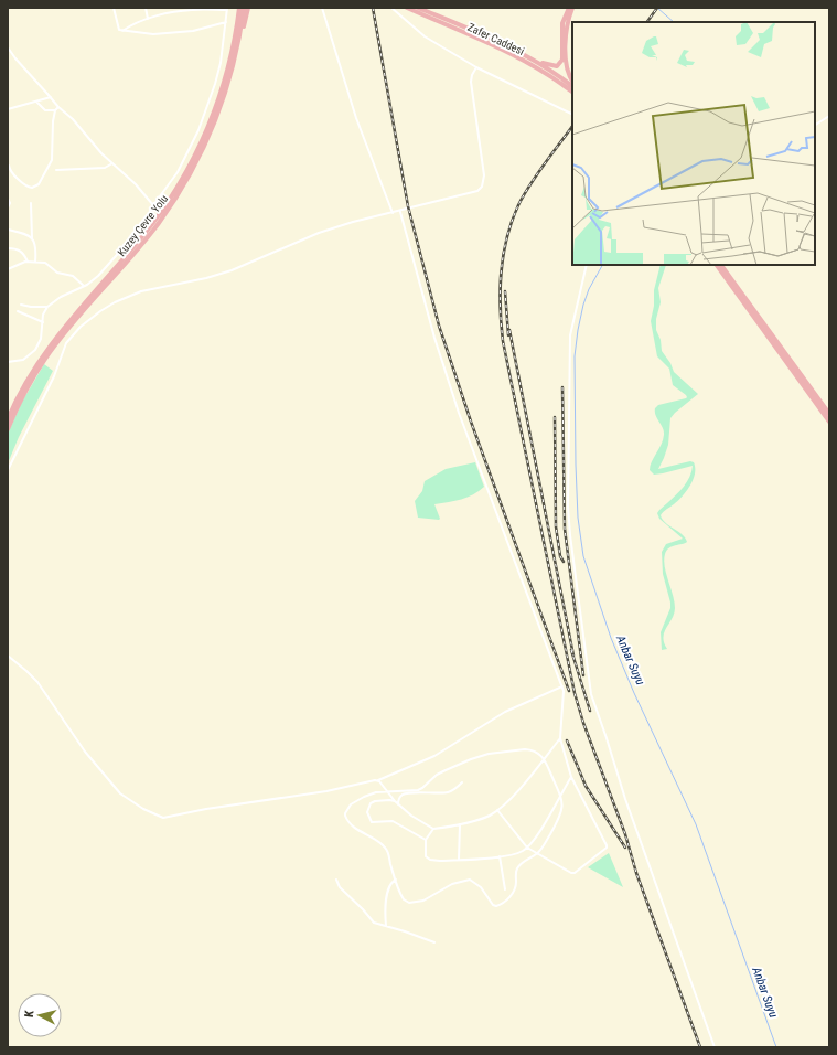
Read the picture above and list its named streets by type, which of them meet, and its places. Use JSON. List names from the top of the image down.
{
  "streets": {
    "highway": ["Zafer Caddesi", "Kuzey Çevre Yolu"]
  },
  "water": ["Anbar Suyu"],
  "north": "left"
}
